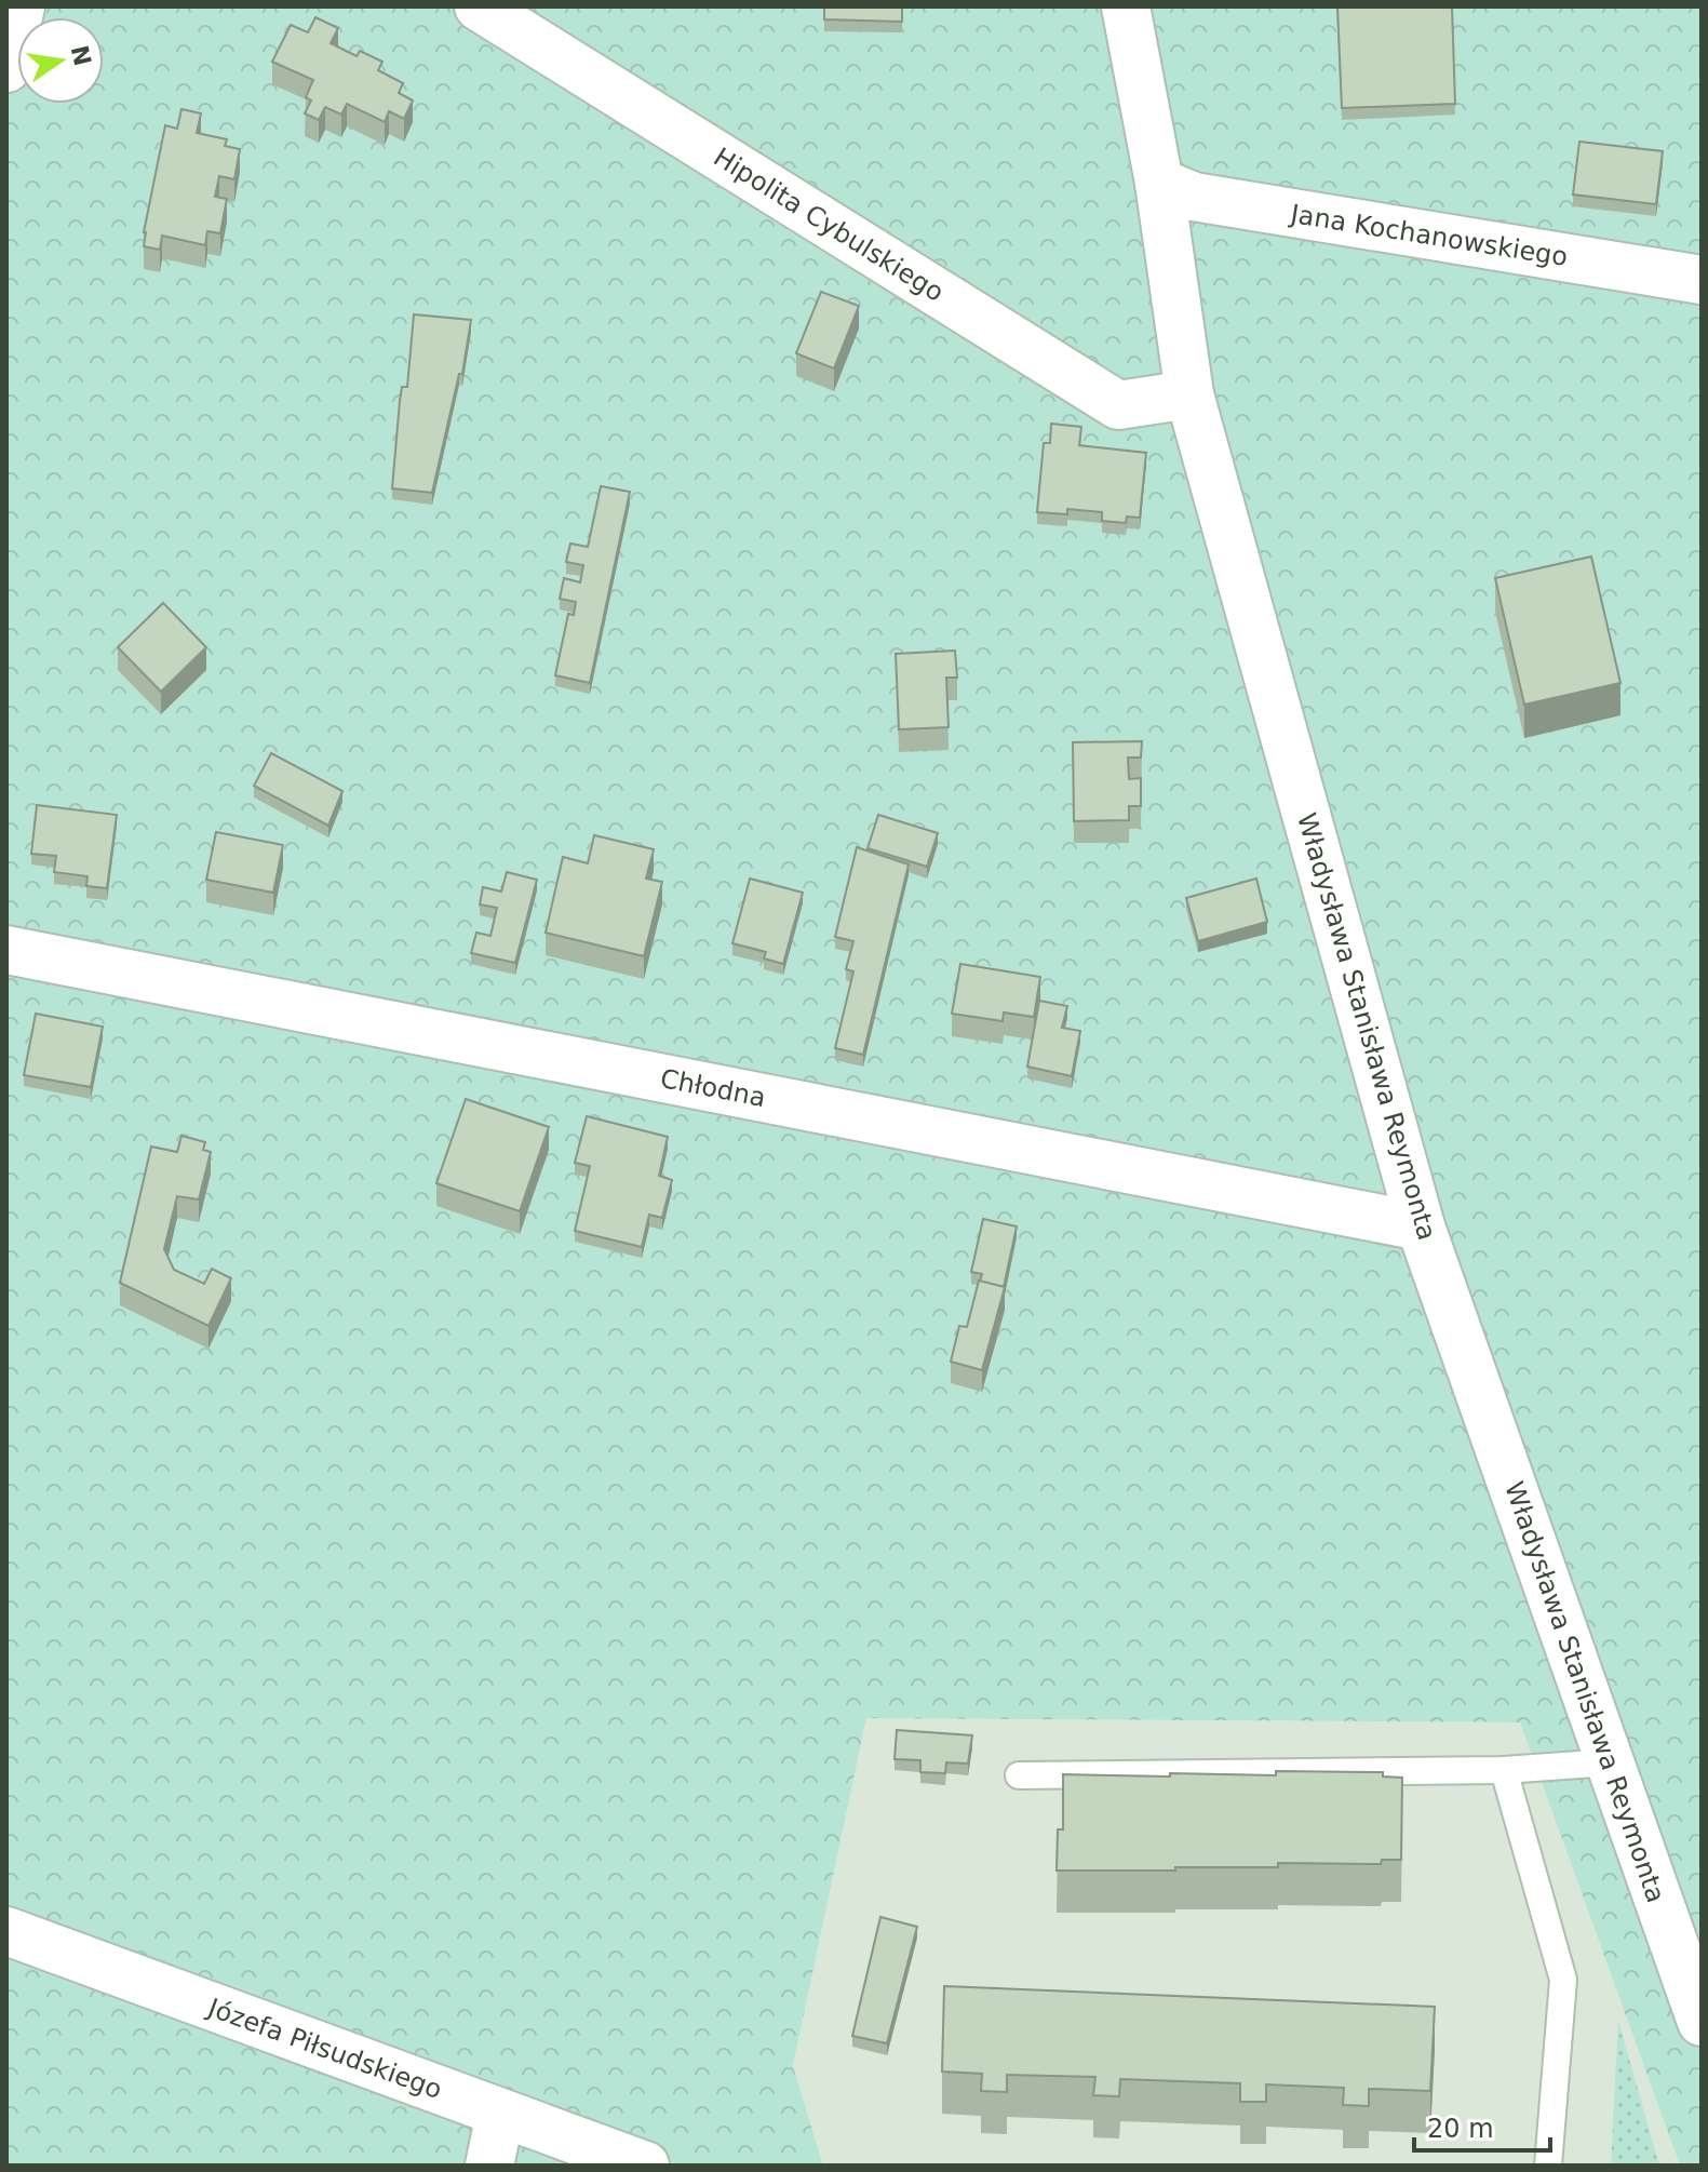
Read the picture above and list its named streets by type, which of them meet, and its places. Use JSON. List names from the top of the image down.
{
  "streets": {
    "street": [
      "Hipolita Cybulskiego",
      "Jana Kochanowskiego",
      "Władysława Stanisława Reymonta",
      "Chłodna",
      "Józefa Piłsudskiego"
    ]
  },
  "crossings": [
    ["Hipolita Cybulskiego", "Władysława Stanisława Reymonta"],
    ["Jana Kochanowskiego", "Władysława Stanisława Reymonta"],
    ["Władysława Stanisława Reymonta", "Chłodna"]
  ],
  "scale_bar": "20 m",
  "north": "right"
}
